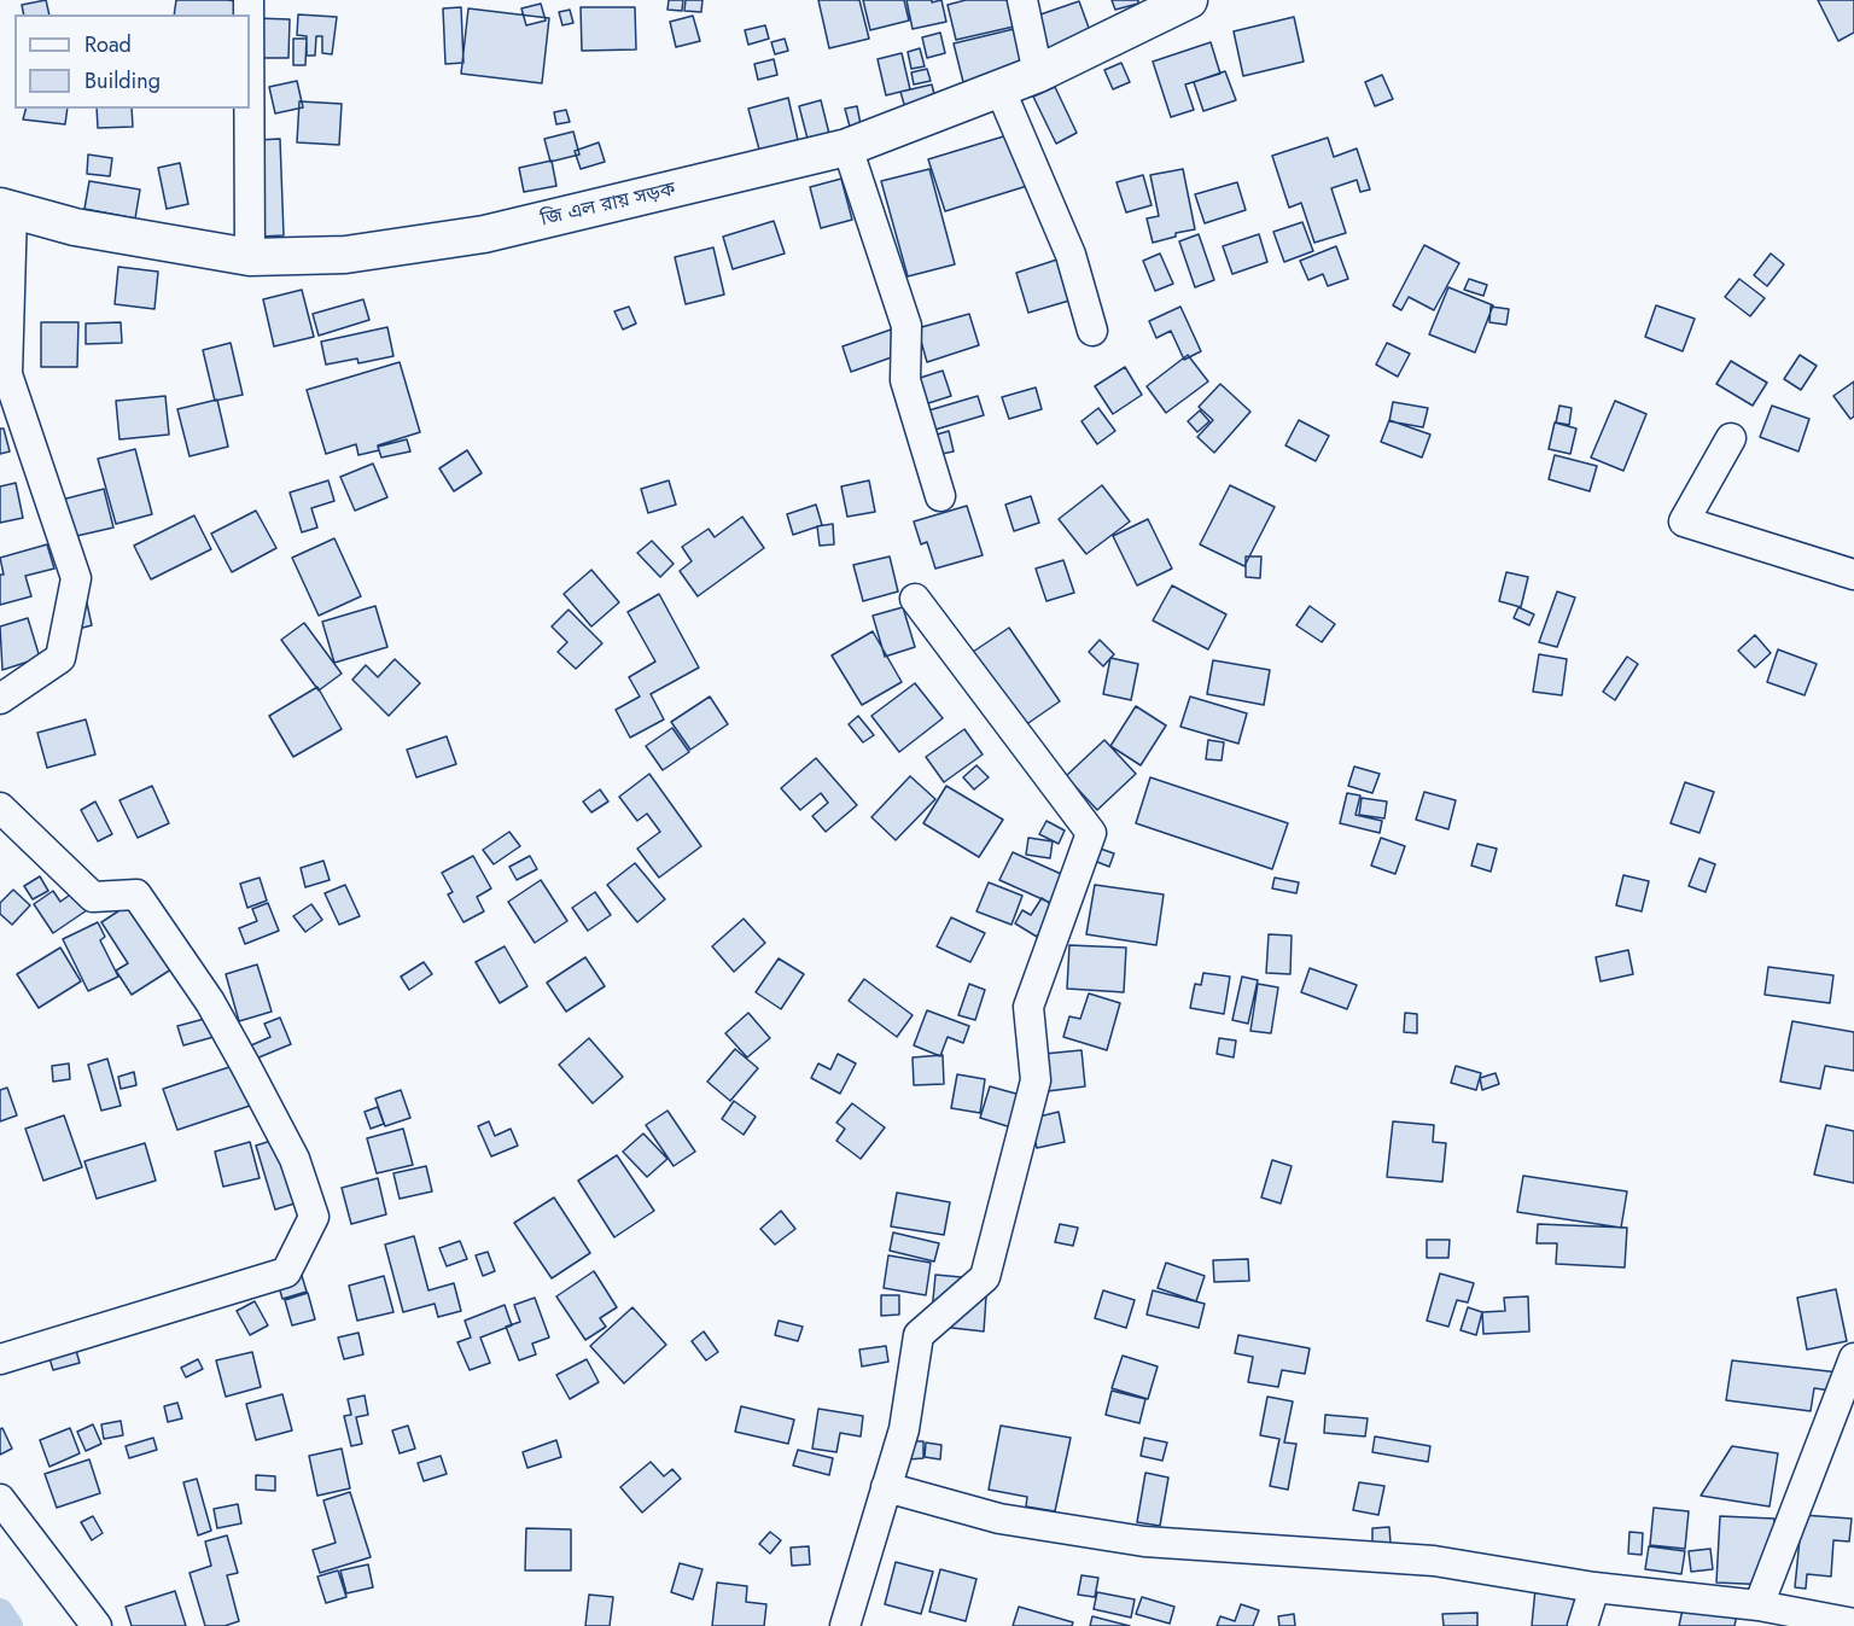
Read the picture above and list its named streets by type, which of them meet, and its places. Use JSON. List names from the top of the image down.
{
  "streets": {
    "main road": ["জি এল রায় সড়ক"]
  },
  "legend": ["Road", "Building"]
}
